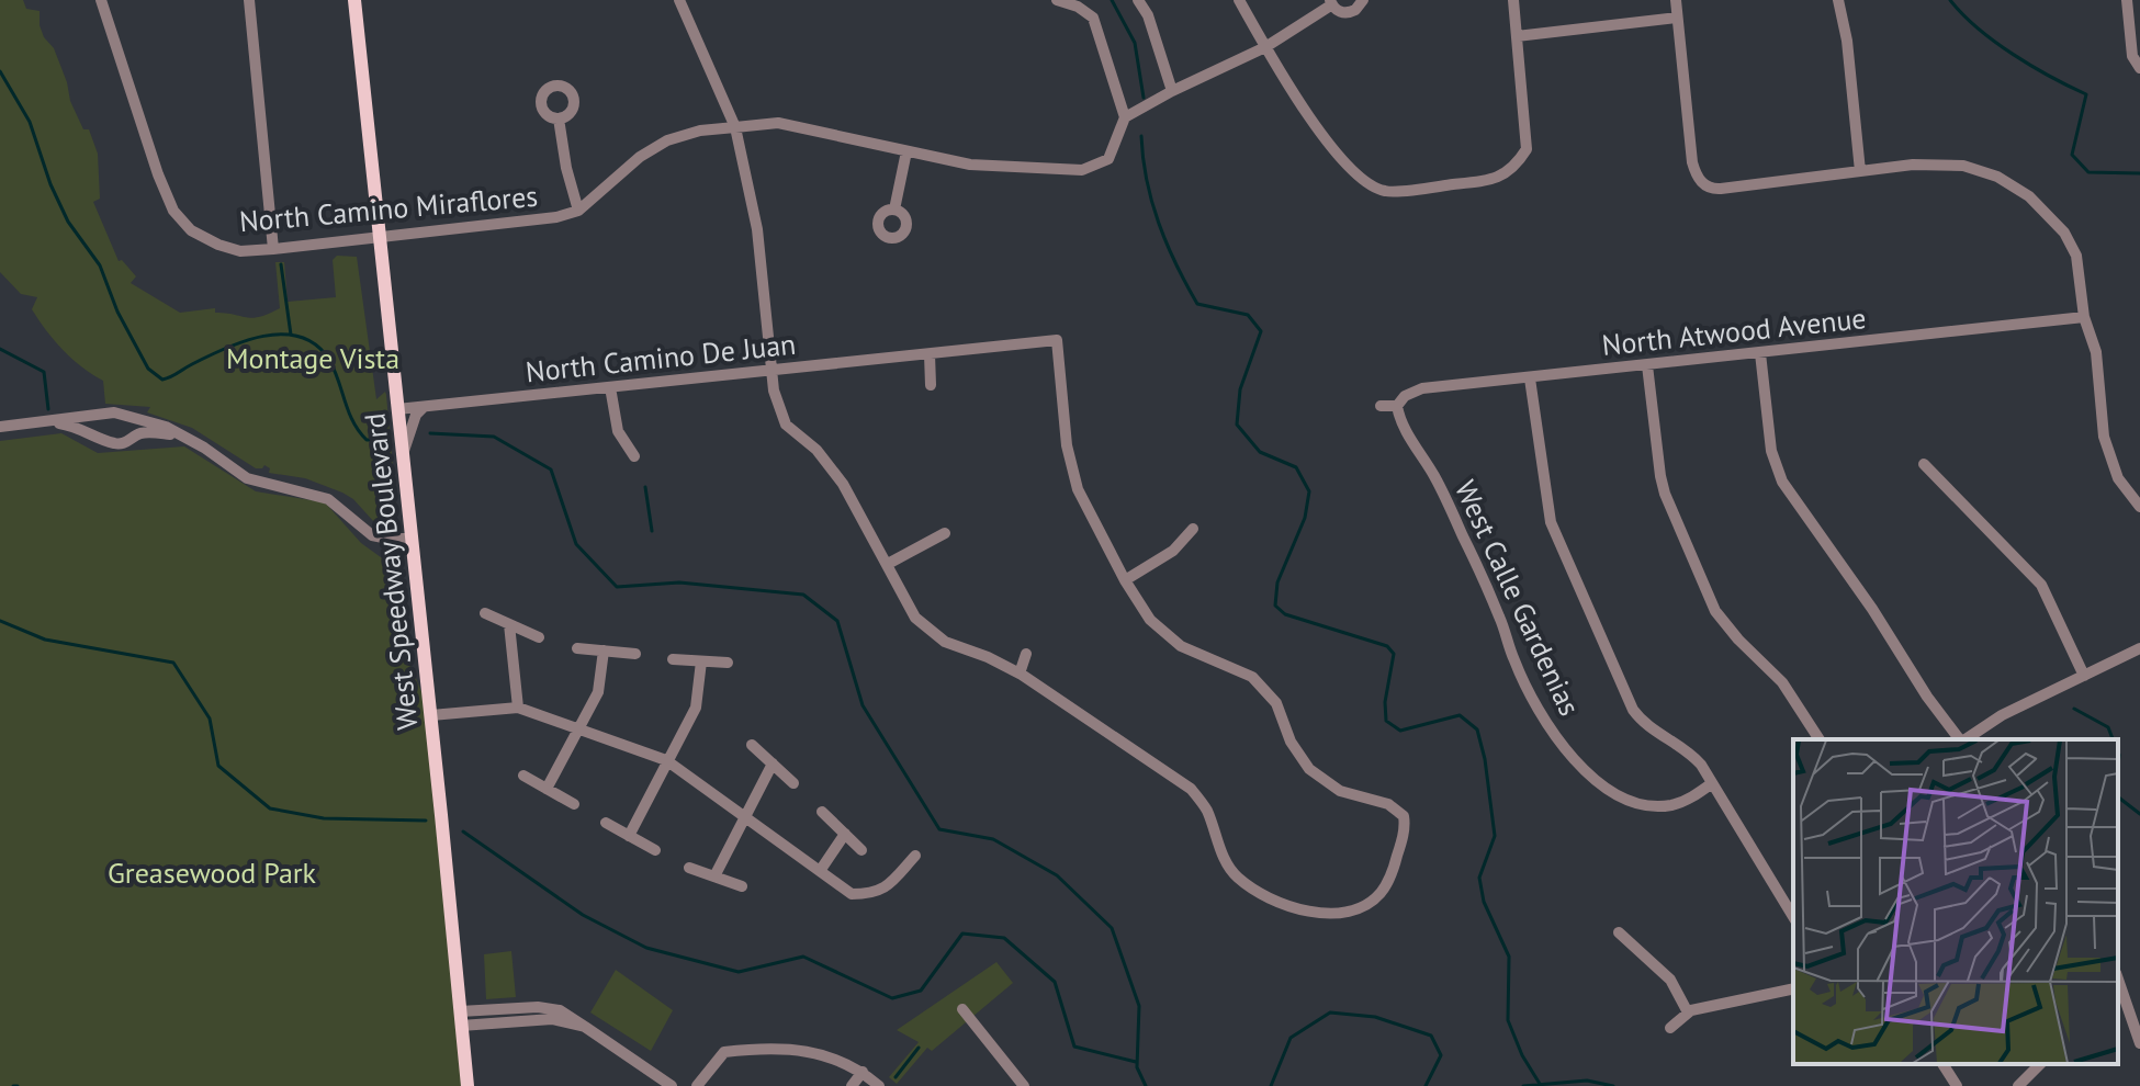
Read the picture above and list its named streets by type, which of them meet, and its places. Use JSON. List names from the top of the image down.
{
  "streets": {
    "main road": ["West Speedway Boulevard"],
    "street": [
      "North Camino Miraflores",
      "North Atwood Avenue",
      "North Camino De Juan",
      "West Calle Gardenias"
    ]
  },
  "crossings": [
    ["North Camino Miraflores", "West Speedway Boulevard"],
    ["North Atwood Avenue", "West Calle Gardenias"],
    ["North Camino De Juan", "West Speedway Boulevard"]
  ],
  "parks": ["Montage Vista", "Greasewood Park"]
}
